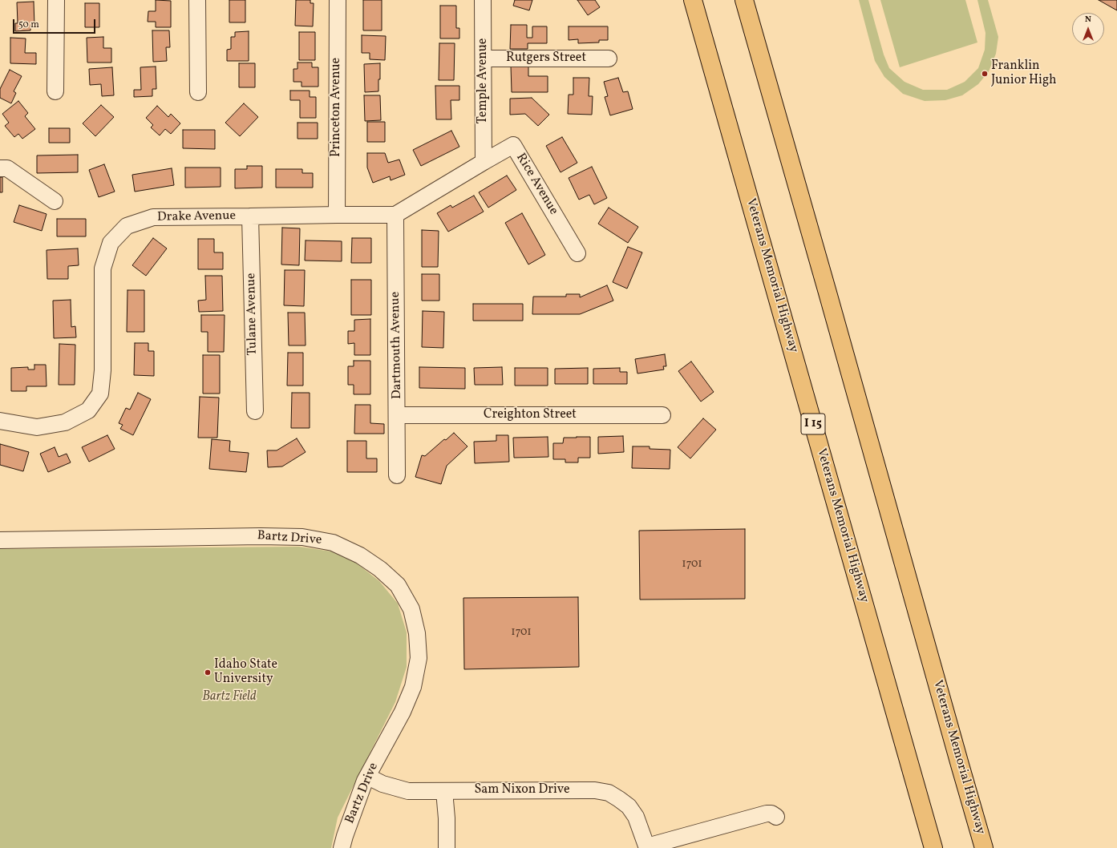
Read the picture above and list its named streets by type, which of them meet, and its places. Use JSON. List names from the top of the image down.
{
  "streets": {
    "highway": ["Veterans Memorial Highway", "I 15"],
    "street": [
      "Rutgers Street",
      "Temple Avenue",
      "Princeton Avenue",
      "Rice Avenue",
      "Drake Avenue",
      "Tulane Avenue",
      "Dartmouth Avenue",
      "Creighton Street",
      "Bartz Drive",
      "Sam Nixon Drive"
    ]
  },
  "crossings": [
    ["Rutgers Street", "Temple Avenue"],
    ["Temple Avenue", "Rice Avenue"],
    ["Princeton Avenue", "Drake Avenue"],
    ["Drake Avenue", "Tulane Avenue"],
    ["Drake Avenue", "Dartmouth Avenue"],
    ["Dartmouth Avenue", "Creighton Street"],
    ["Bartz Drive", "Sam Nixon Drive"]
  ],
  "parks": ["Bartz Field"],
  "places": ["Franklin Junior High", "Idaho State University"],
  "house_numbers": ["1701", "1701"],
  "scale_bar": "50 m",
  "north": "top"
}
